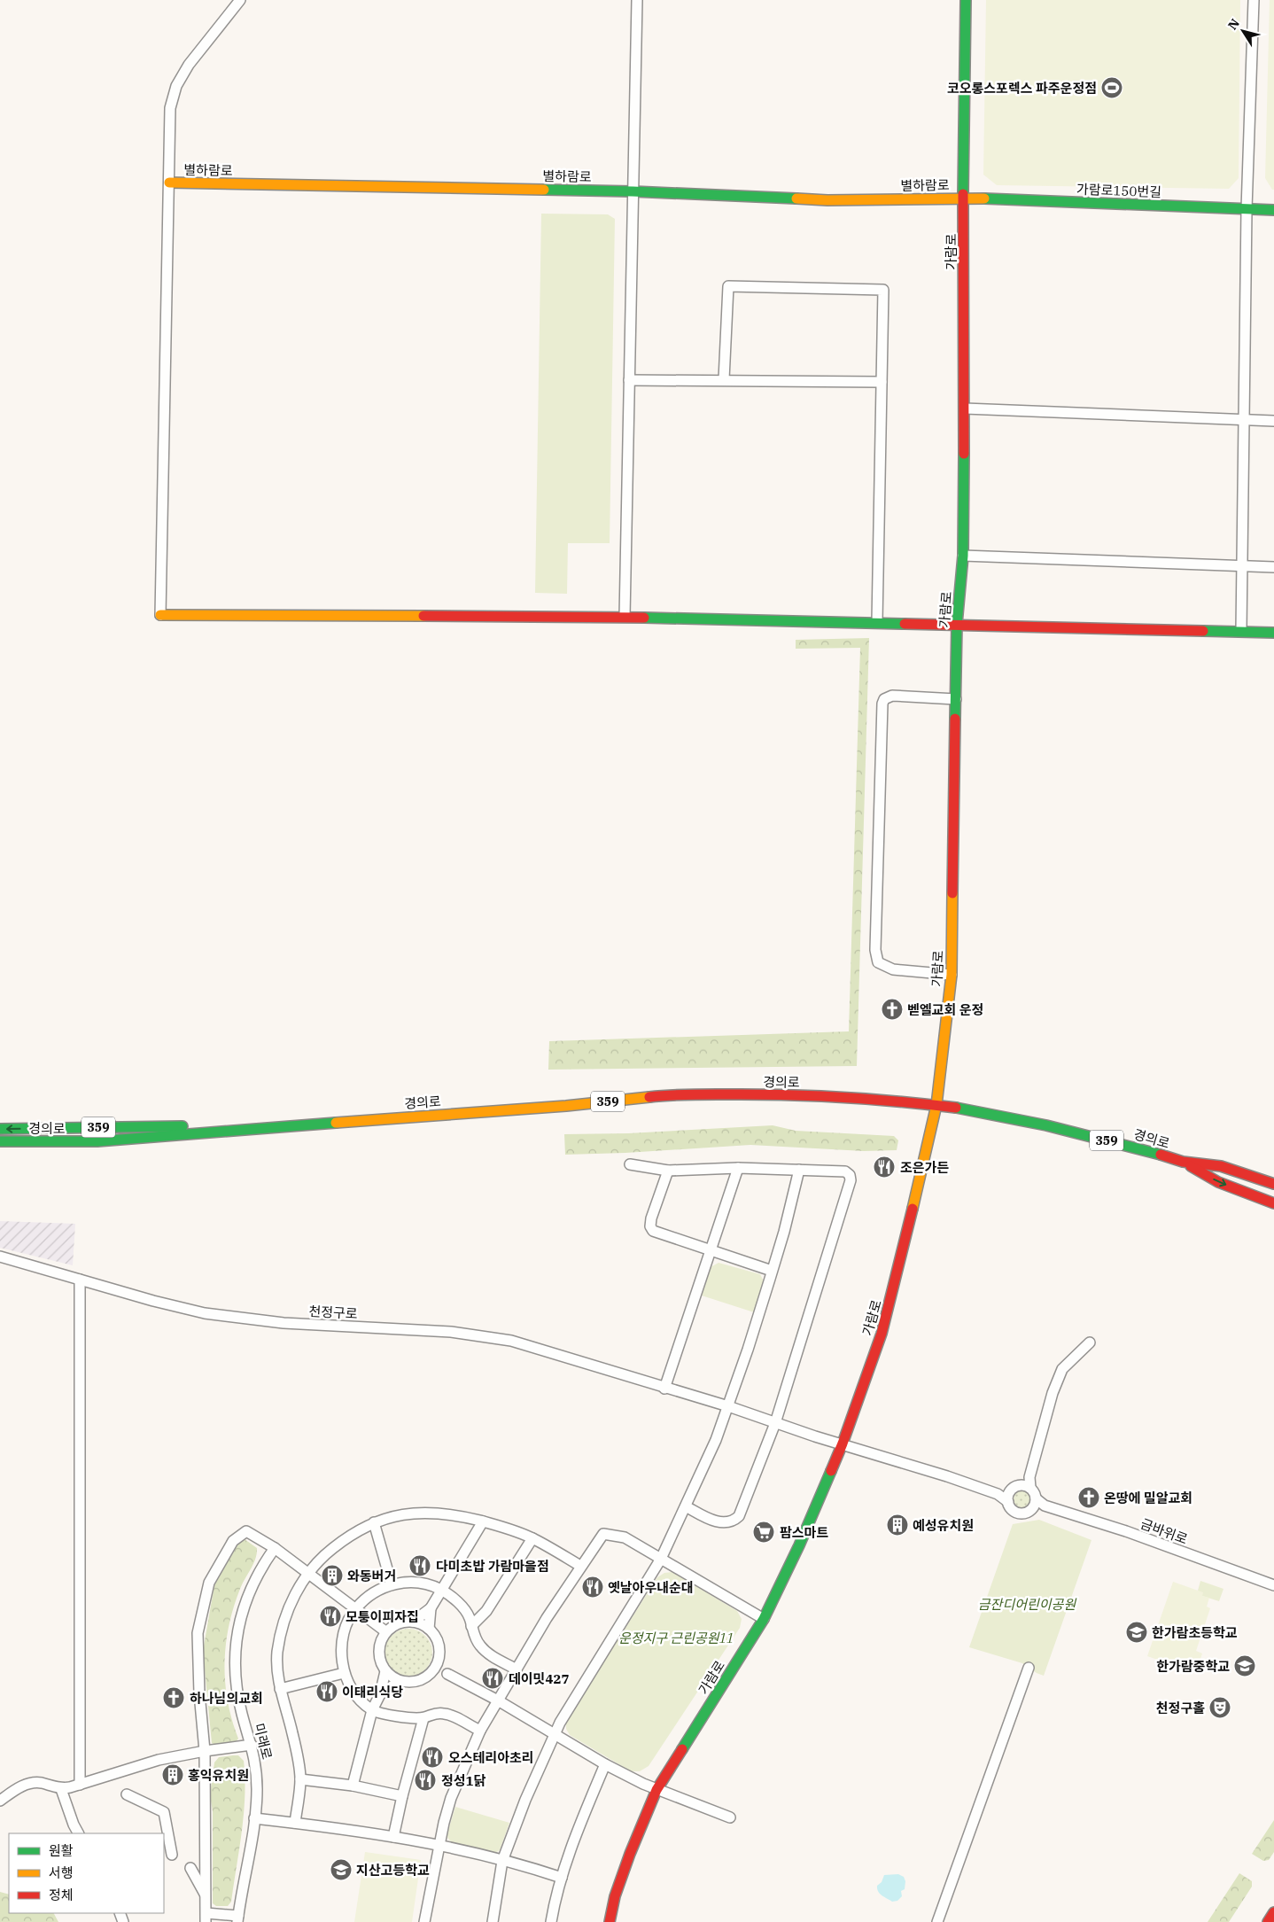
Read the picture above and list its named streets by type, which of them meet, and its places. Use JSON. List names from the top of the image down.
{
  "streets": {
    "street": [
      "별하람로",
      "가람로150번길",
      "가람로",
      "경의로",
      "359",
      "천정구로",
      "금바위로",
      "미래로"
    ]
  },
  "crossings": [
    ["별하람로", "가람로150번길"],
    ["별하람로", "가람로"],
    ["가람로150번길", "가람로"],
    ["가람로", "경의로"],
    ["가람로", "천정구로"]
  ],
  "parks": ["금잔디어린이공원", "운정지구 근린공원11"],
  "places": {
    "sports": ["코오롱스포렉스 파주운정점"],
    "church": ["벧엘교회 운정", "온땅에 밀알교회", "하나님의교회"],
    "restaurant": [
      "조은가든",
      "다미초밥 가람마을점",
      "옛날아우내순대",
      "모퉁이피자집",
      "데이밋427",
      "이태리식당",
      "오스테리아초리",
      "정성1닭"
    ],
    "building": ["예성유치원", "와동버거", "홍익유치원"],
    "supermarket": ["팜스마트"],
    "school or university": ["한가람초등학교", "한가람중학교", "지산고등학교"],
    "theatre": ["천정구홀"]
  },
  "legend": ["원활", "서행", "정체"],
  "north": "top left"
}
